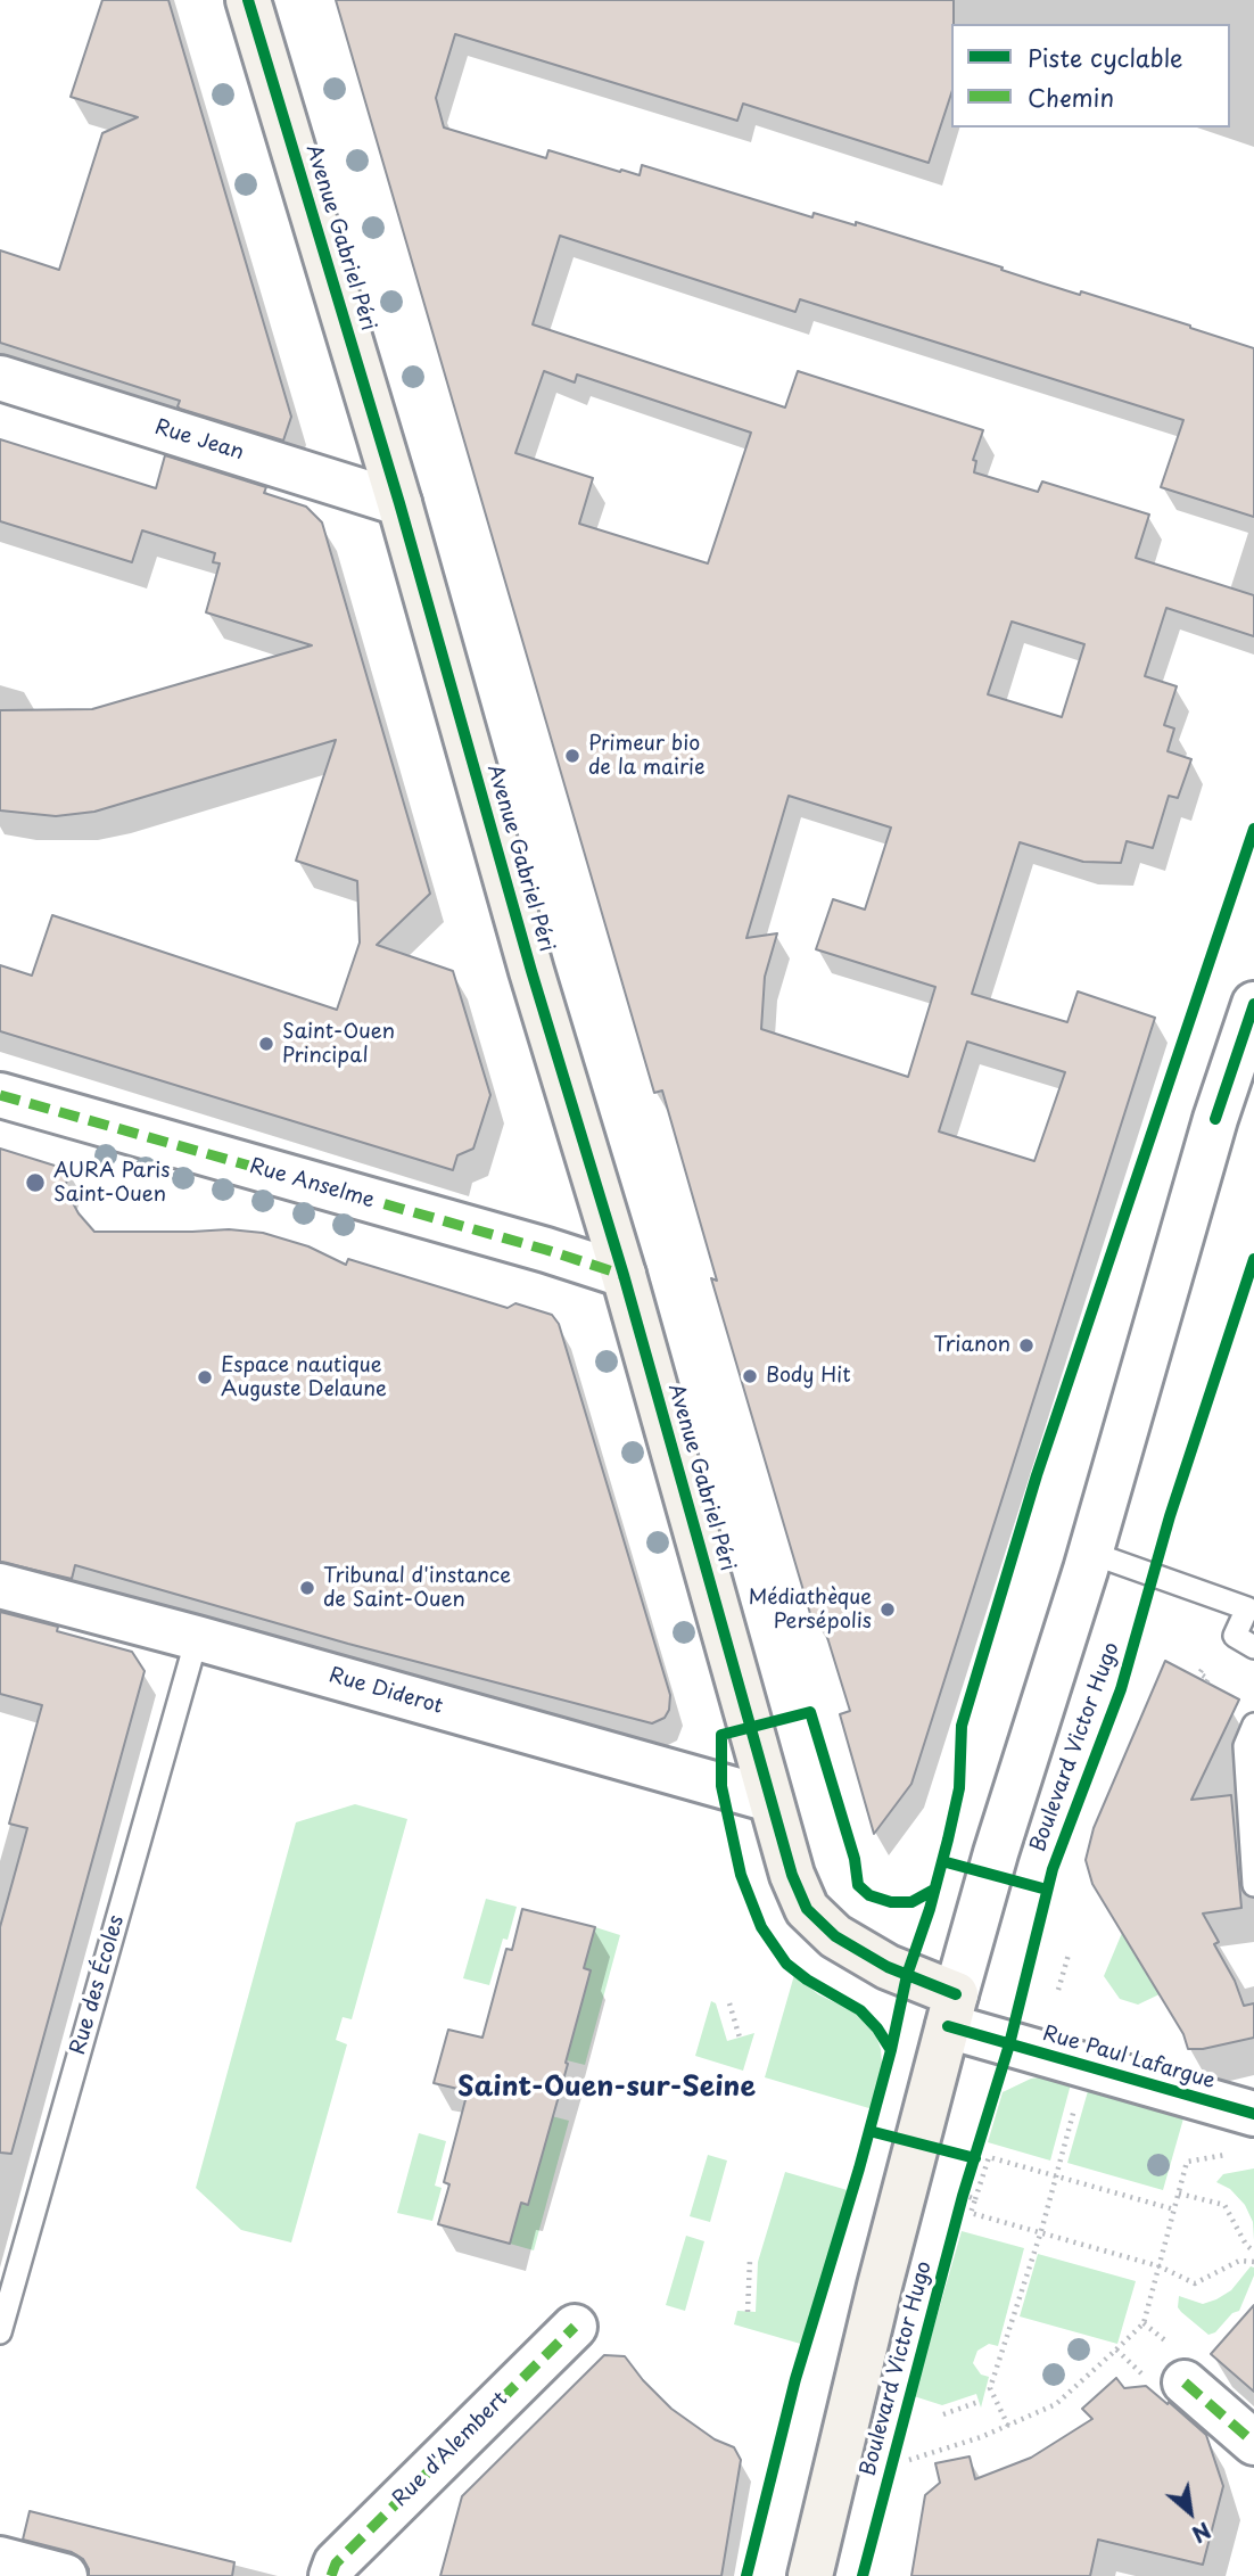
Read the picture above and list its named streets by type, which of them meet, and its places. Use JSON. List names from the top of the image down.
{
  "streets": {
    "main road": ["Avenue Gabriel Péri"],
    "street": [
      "Rue Jean",
      "Rue Anselme",
      "Rue Diderot",
      "Boulevard Victor Hugo",
      "Rue Paul Lafargue",
      "Rue d'Alembert"
    ],
    "lane": ["Rue des Écoles"]
  },
  "crossings": [
    ["Avenue Gabriel Péri", "Rue Jean"],
    ["Avenue Gabriel Péri", "Rue Anselme"],
    ["Avenue Gabriel Péri", "Rue Diderot"],
    ["Avenue Gabriel Péri", "Boulevard Victor Hugo"],
    ["Avenue Gabriel Péri", "Rue Paul Lafargue"],
    ["Rue Diderot", "Rue des Écoles"],
    ["Boulevard Victor Hugo", "Rue Paul Lafargue"]
  ],
  "districts": ["Saint-Ouen-sur-Seine"],
  "places": [
    "Primeur bio de la mairie",
    "Saint-Ouen Principal",
    "AURA Paris Saint-Ouen",
    "Trianon",
    "Body Hit",
    "Espace nautique Auguste Delaune",
    "Tribunal d'instance de Saint-Ouen",
    "Médiathèque Persépolis"
  ],
  "legend": ["Piste cyclable", "Chemin"],
  "north": "bottom right"
}
